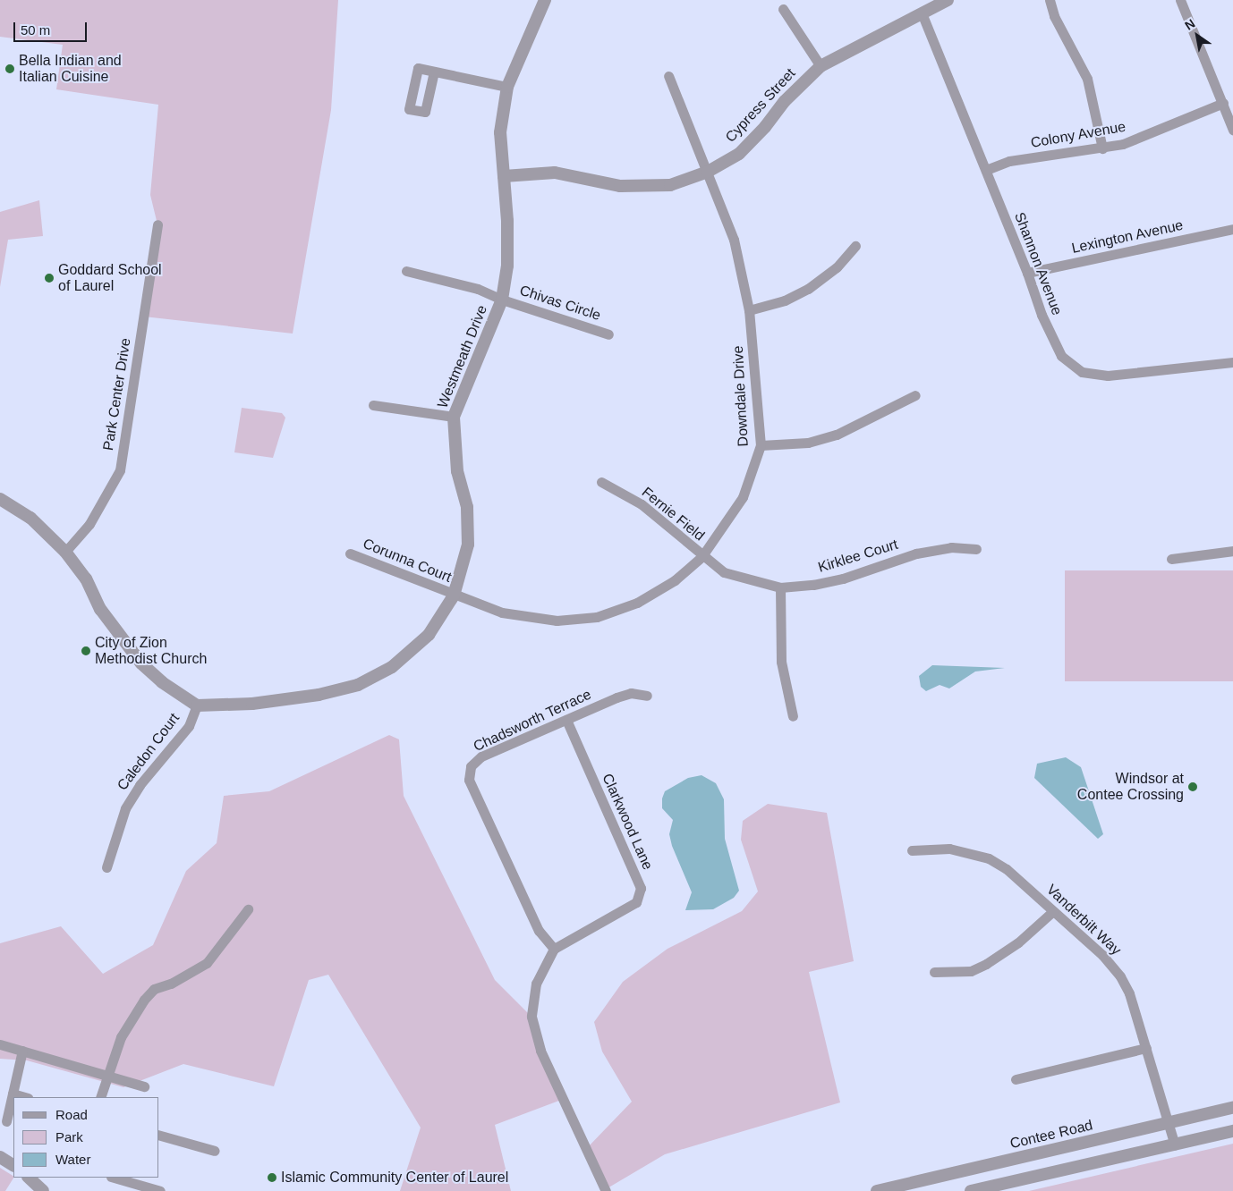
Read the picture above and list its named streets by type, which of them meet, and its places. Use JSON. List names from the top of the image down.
{
  "streets": {
    "street": [
      "Cypress Street",
      "Colony Avenue",
      "Lexington Avenue",
      "Shannon Avenue",
      "Chivas Circle",
      "Westmeath Drive",
      "Park Center Drive",
      "Downdale Drive",
      "Fernie Field",
      "Kirklee Court",
      "Corunna Court",
      "Chadsworth Terrace",
      "Caledon Court",
      "Clarkwood Lane",
      "Vanderbilt Way",
      "Contee Road"
    ]
  },
  "crossings": [
    ["Cypress Street", "Shannon Avenue"],
    ["Cypress Street", "Westmeath Drive"],
    ["Cypress Street", "Downdale Drive"],
    ["Colony Avenue", "Shannon Avenue"],
    ["Lexington Avenue", "Shannon Avenue"],
    ["Chivas Circle", "Westmeath Drive"],
    ["Westmeath Drive", "Downdale Drive"],
    ["Westmeath Drive", "Corunna Court"],
    ["Westmeath Drive", "Caledon Court"],
    ["Downdale Drive", "Fernie Field"],
    ["Downdale Drive", "Kirklee Court"],
    ["Downdale Drive", "Corunna Court"],
    ["Fernie Field", "Kirklee Court"],
    ["Chadsworth Terrace", "Clarkwood Lane"],
    ["Vanderbilt Way", "Contee Road"]
  ],
  "places": [
    "Bella Indian and Italian Cuisine",
    "Goddard School of Laurel",
    "City of Zion Methodist Church",
    "Windsor at Contee Crossing",
    "Islamic Community Center of Laurel"
  ],
  "legend": ["Road", "Park", "Water"],
  "scale_bar": "50 m",
  "north": "top left"
}
